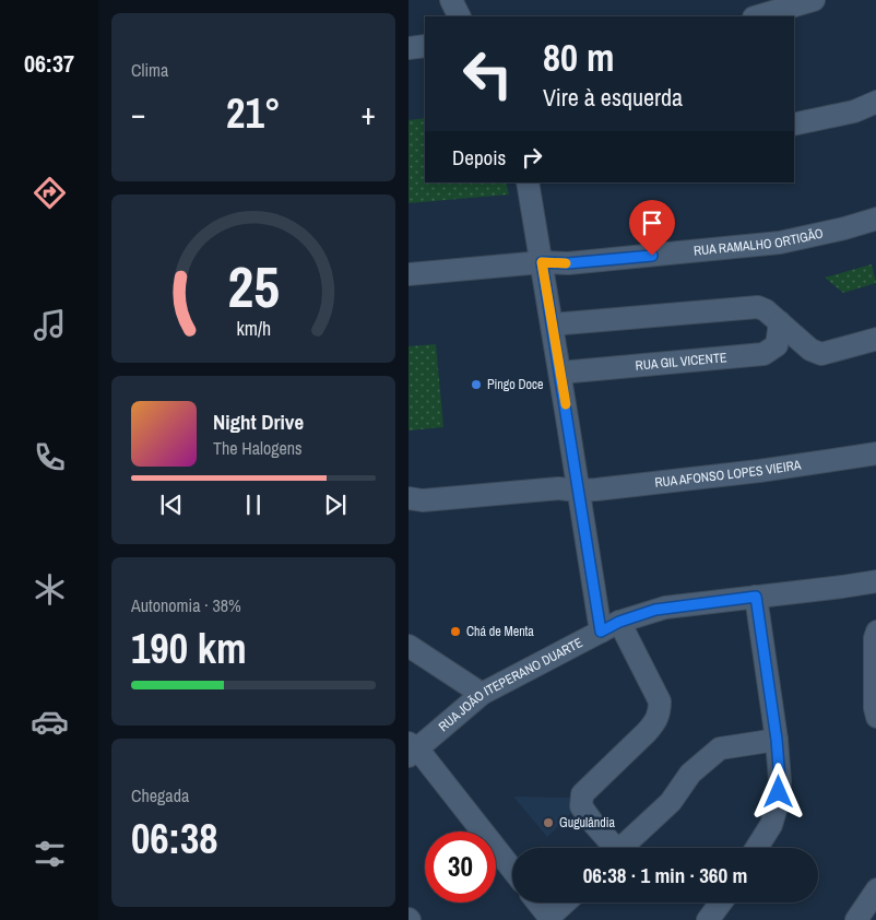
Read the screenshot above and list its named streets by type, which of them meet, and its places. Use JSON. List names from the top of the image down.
{
  "streets": {
    "street": [
      "RUA RAMALHO ORTIGÃO",
      "RUA GIL VICENTE",
      "RUA AFONSO LOPES VIEIRA",
      "RUA JOÃO ITEPERANO DUARTE"
    ]
  },
  "places": ["Pingo Doce", "Chá de Menta", "Gugulândia"],
  "page": {
    "tabs": "06:37",
    "tile": [
      "Clima",
      ["Autonomia · 38%", "190 km"],
      ["Chegada", "06:38"]
    ],
    "turn": ["80 m", "Vire à esquerda"],
    "heat": ["−", "21°", "+"],
    "then": "Depois",
    "song": ["Night Drive", "The Halogens"],
    "limit": "30",
    "trip": "06:38 · 1 min · 360 m",
    "gauge": ["25", "km/h"]
  }
}
